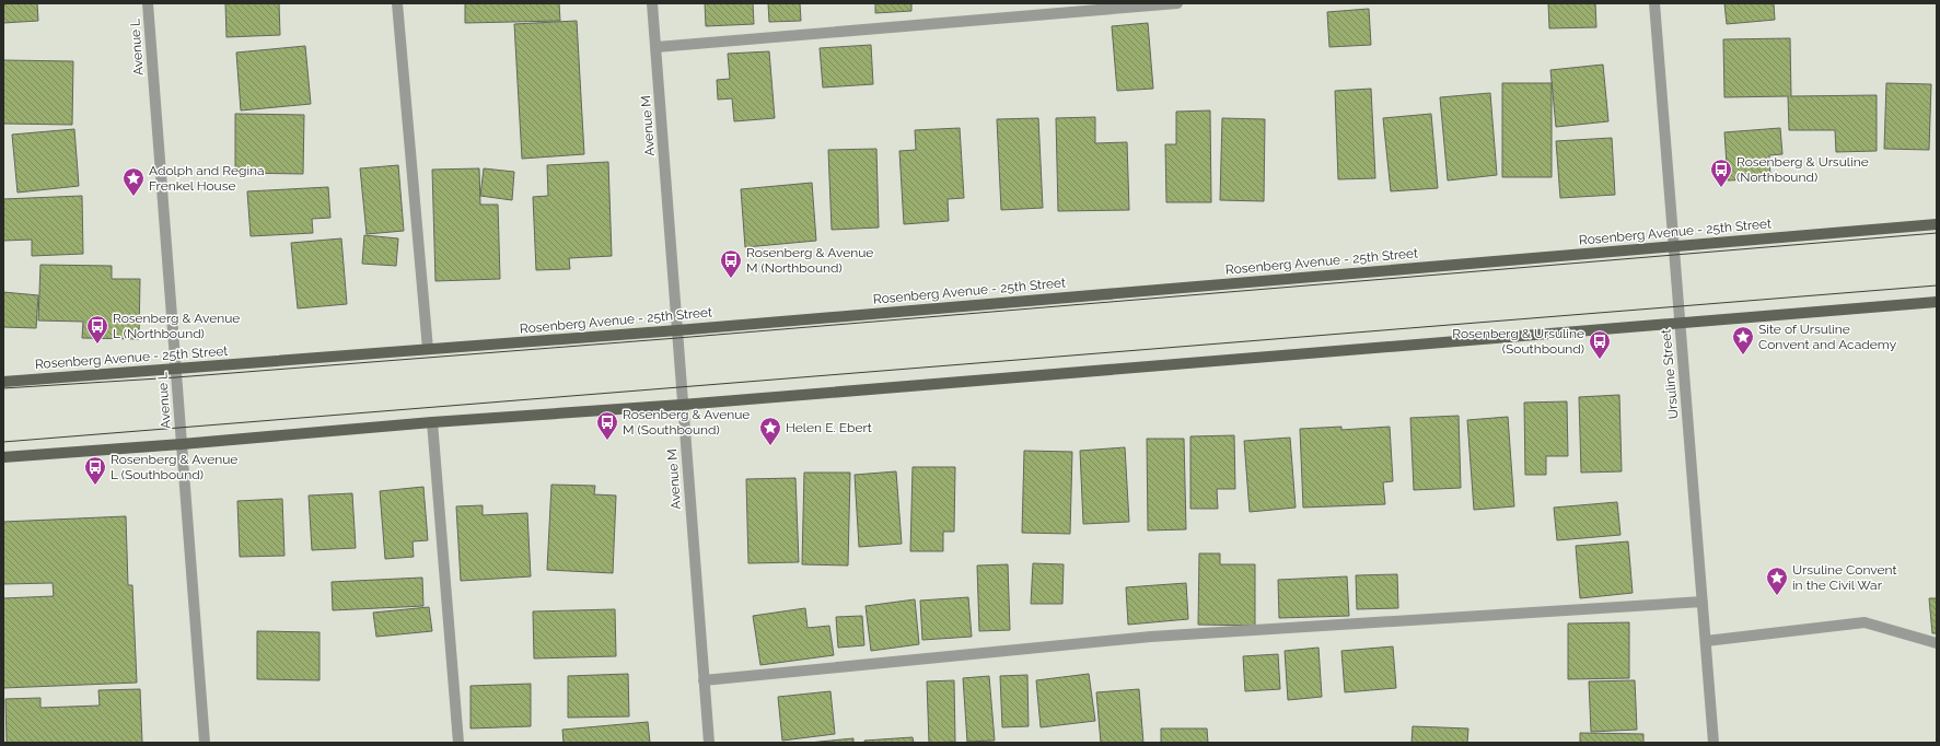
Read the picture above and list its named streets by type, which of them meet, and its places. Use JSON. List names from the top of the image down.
{
  "streets": {
    "main road": ["Rosenberg Avenue - 25th Street"],
    "street": ["Avenue L", "Avenue M", "Ursuline Street"]
  },
  "crossings": [
    ["Avenue L", "Rosenberg Avenue - 25th Street"],
    ["Avenue M", "Rosenberg Avenue - 25th Street"],
    ["Rosenberg Avenue - 25th Street", "Ursuline Street"]
  ],
  "places": {
    "bus stop": [
      "Rosenberg & Ursuline (Northbound)",
      "Rosenberg & Avenue M (Northbound)",
      "Rosenberg & Avenue L (Northbound)",
      "Rosenberg & Ursuline (Southbound)",
      "Rosenberg & Avenue M (Southbound)",
      "Rosenberg & Avenue L (Southbound)"
    ],
    "place": [
      "Adolph and Regina Frenkel House",
      "Site of Ursuline Convent and Academy",
      "Helen E. Ebert",
      "Ursuline Convent in the Civil War"
    ]
  }
}
